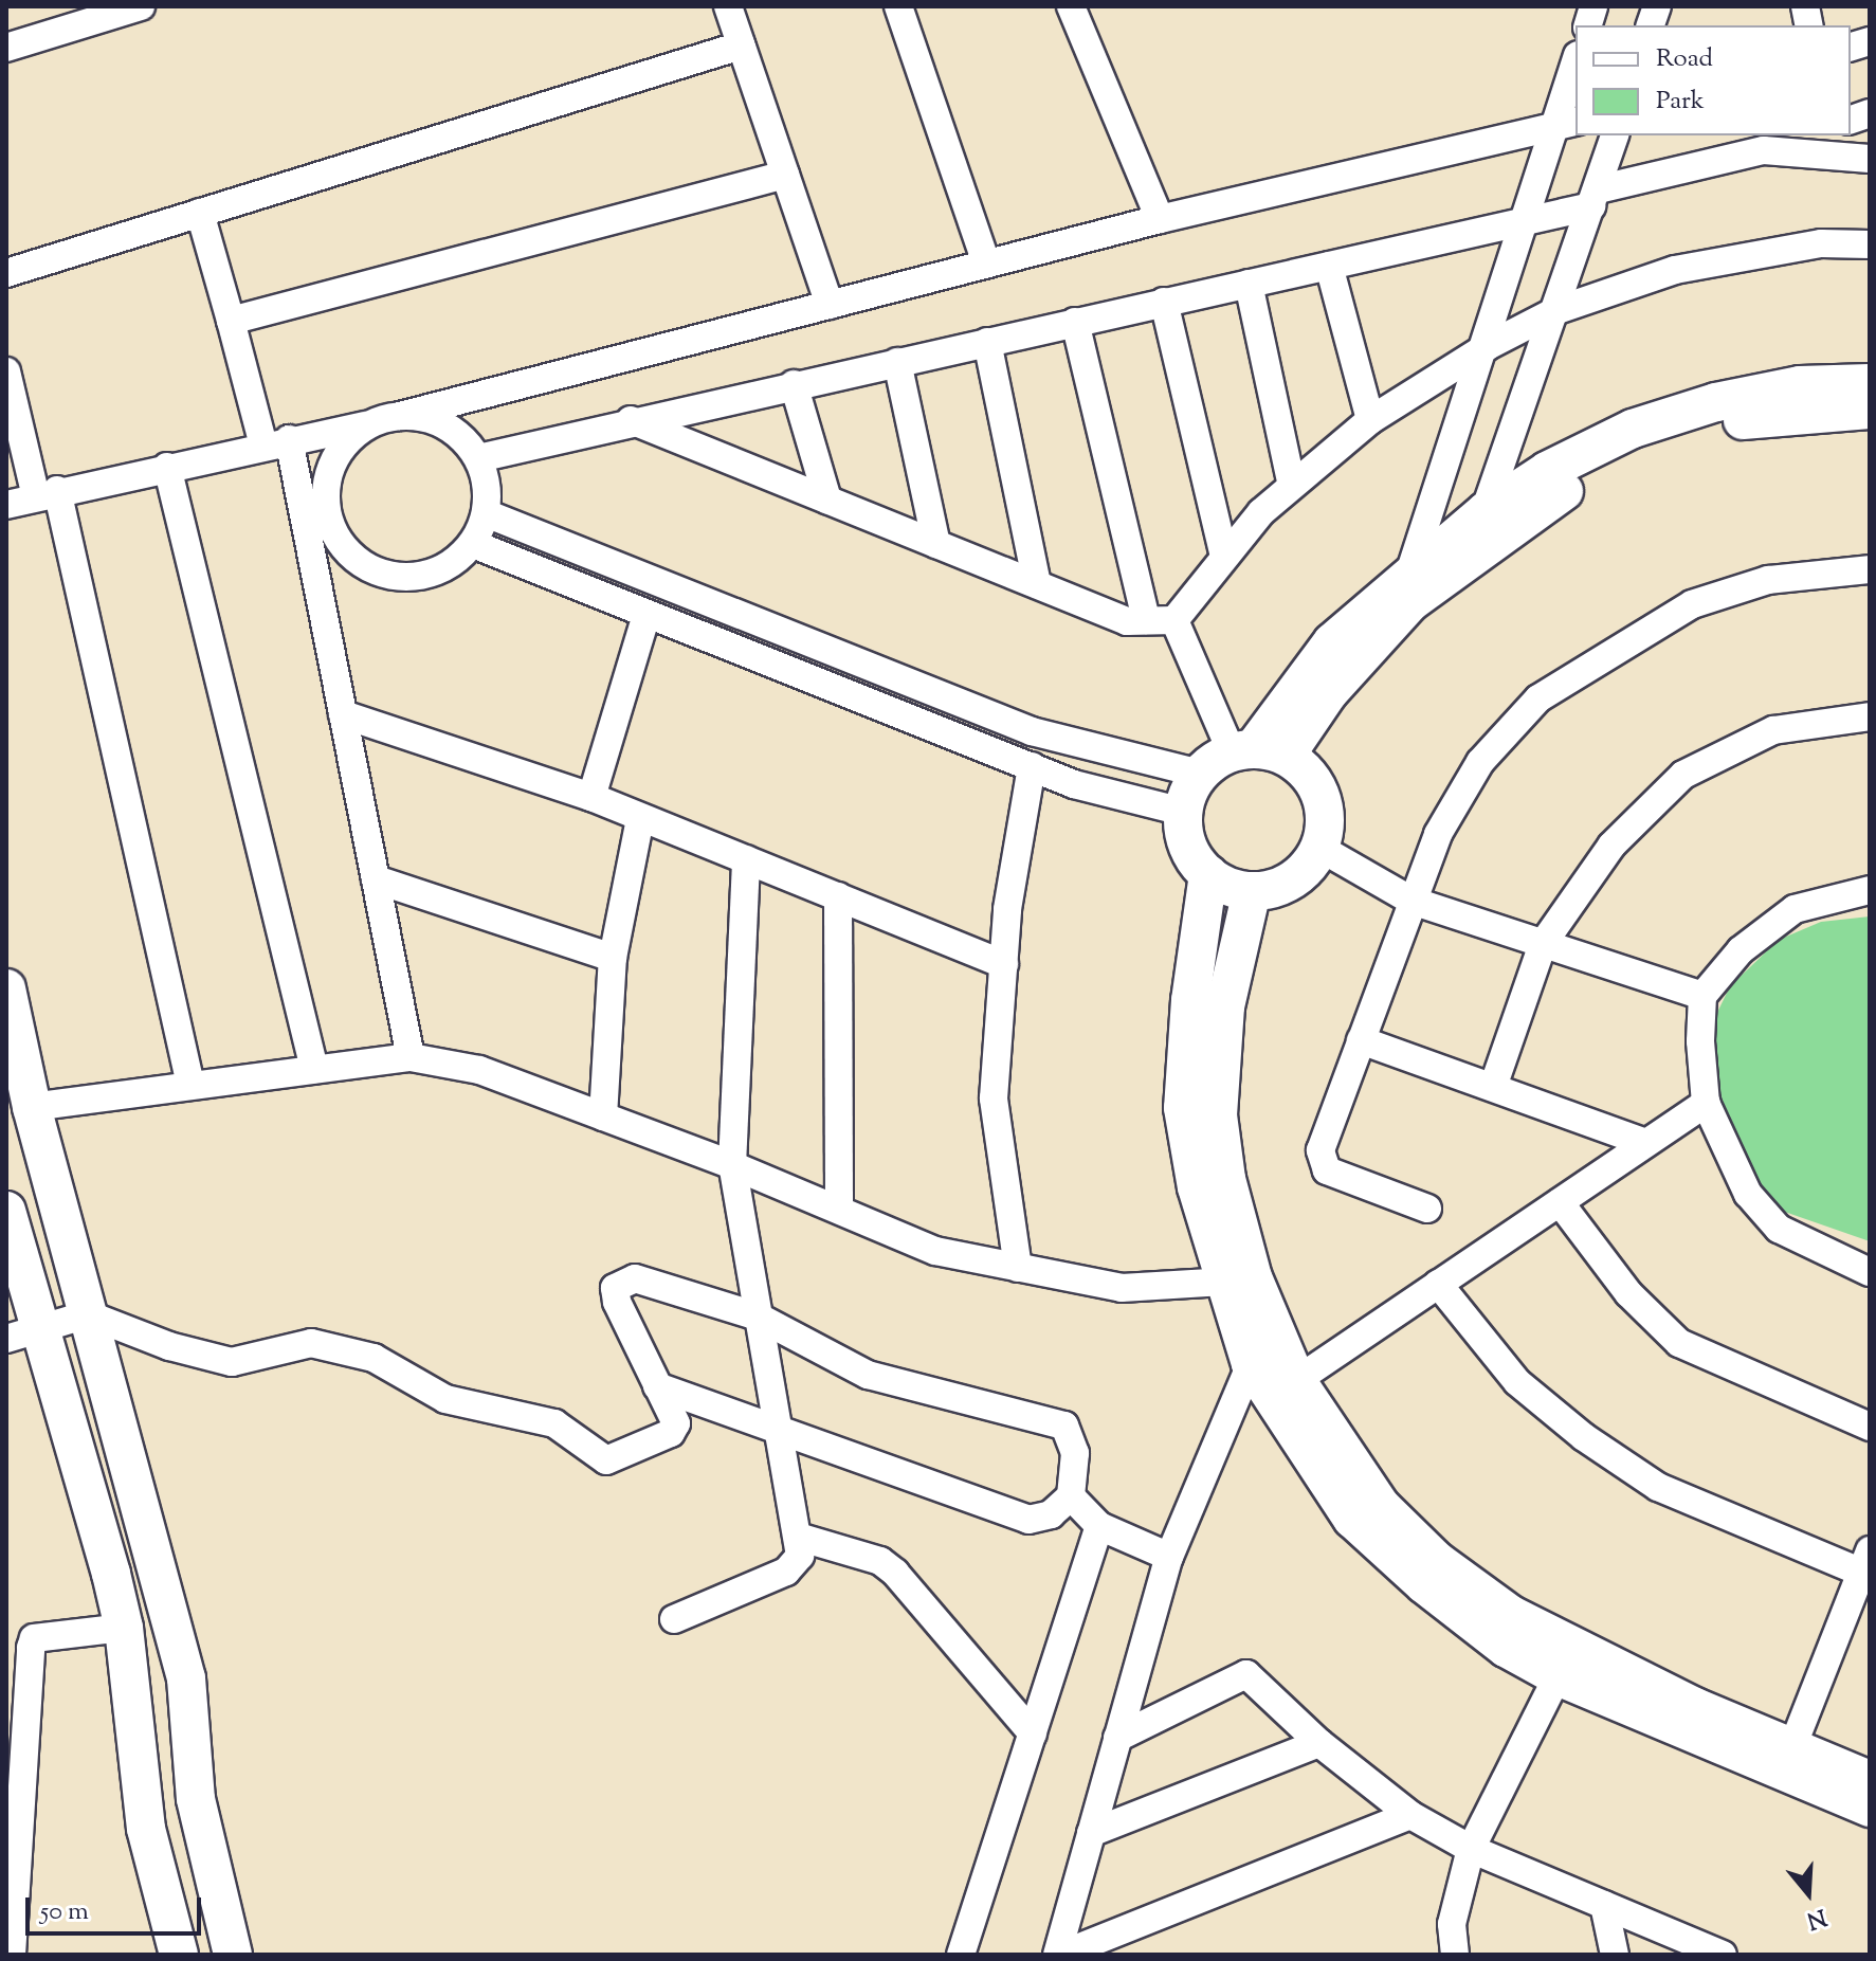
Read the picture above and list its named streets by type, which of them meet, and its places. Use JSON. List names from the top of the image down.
{
  "legend": ["Road", "Park"],
  "scale_bar": "50 m",
  "north": "bottom"
}
